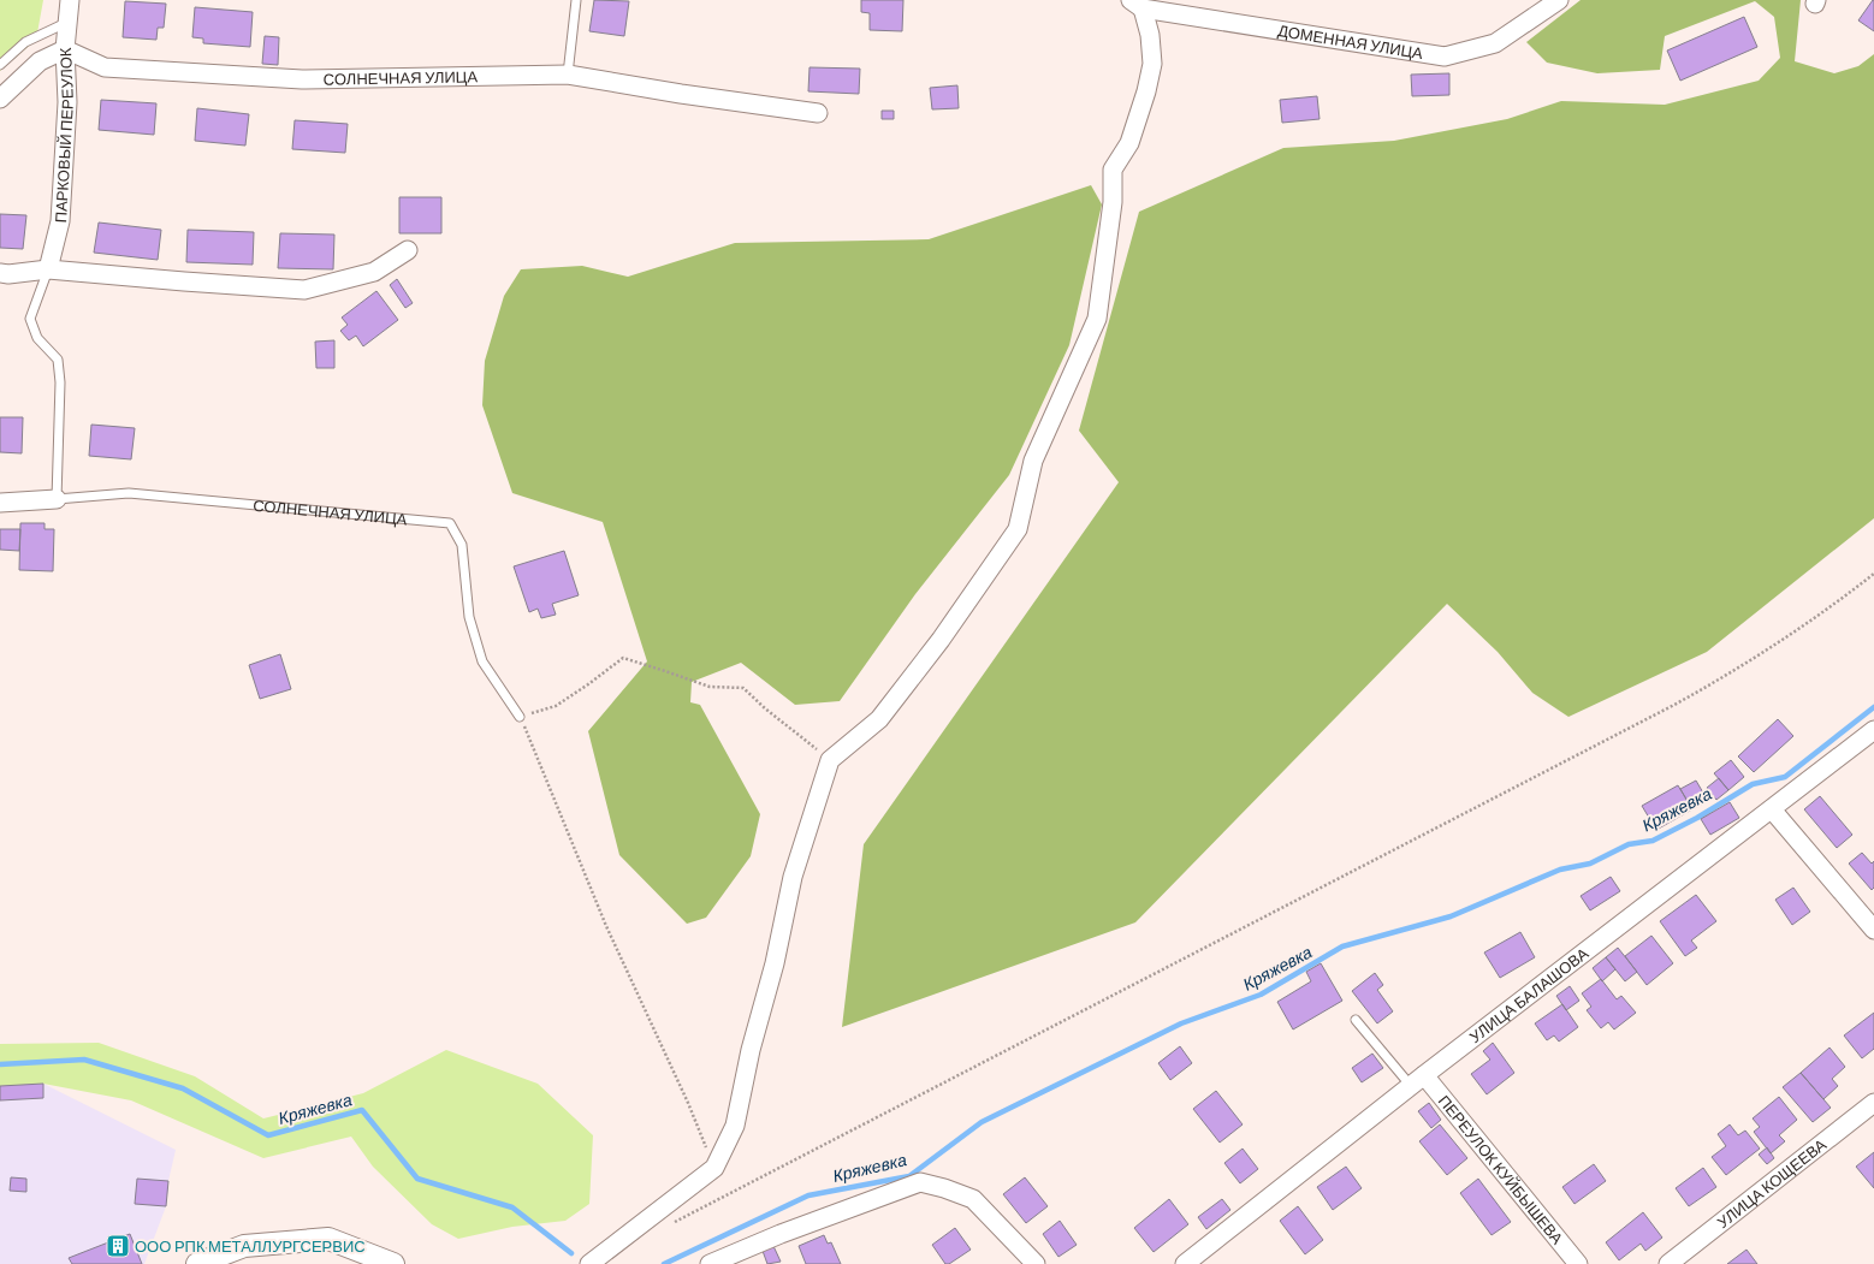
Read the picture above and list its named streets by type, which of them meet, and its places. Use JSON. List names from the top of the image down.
{
  "streets": {
    "street": [
      "ДОМЕННАЯ УЛИЦА",
      "СОЛНЕЧНАЯ УЛИЦА",
      "ПАРКОВЫЙ ПЕРЕУЛОК",
      "УЛИЦА БАЛАШОВА",
      "ПЕРЕУЛОК КУЙБЫШЕВА",
      "УЛИЦА КОЩЕЕВА"
    ]
  },
  "crossings": [
    ["СОЛНЕЧНАЯ УЛИЦА", "ПАРКОВЫЙ ПЕРЕУЛОК"],
    ["УЛИЦА БАЛАШОВА", "ПЕРЕУЛОК КУЙБЫШЕВА"]
  ],
  "water": ["Кряжевка"],
  "places": {
    "building": ["ООО РПК МЕТАЛЛУРГСЕРВИС"]
  }
}
